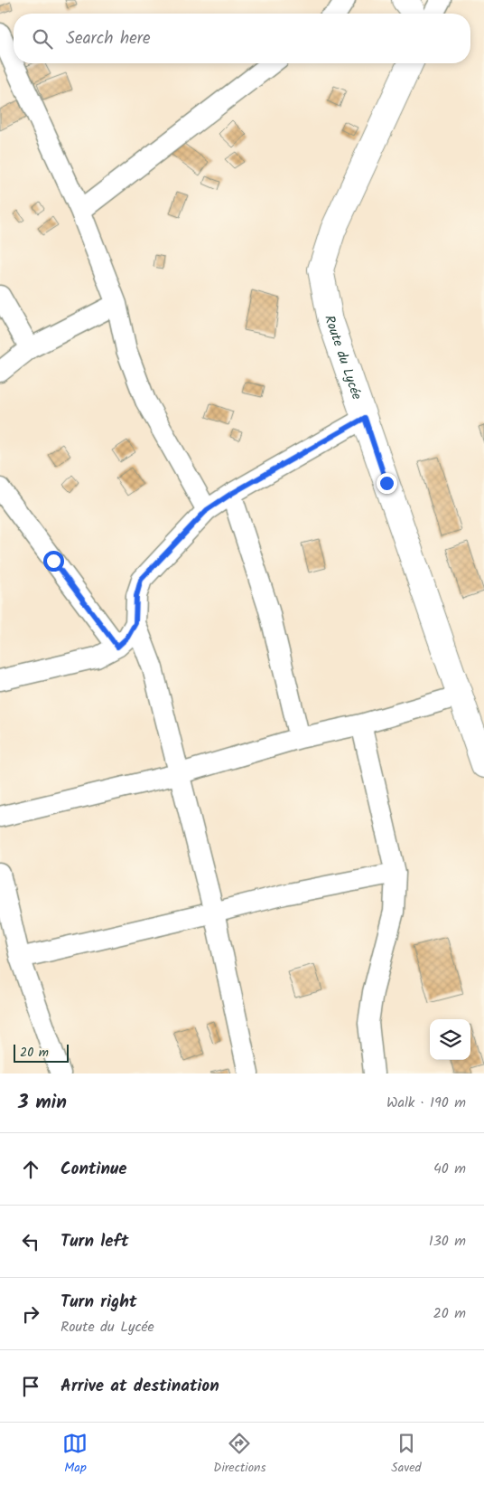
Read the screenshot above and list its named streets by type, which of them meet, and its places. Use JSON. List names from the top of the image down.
{
  "streets": {
    "main road": ["Route du Lycée"]
  },
  "scale_bar": "20 m",
  "page": {
    "search": "Search here",
    "scale": "20 m",
    "heading": ["3 min", "Walk · 190 m"],
    "list": [
      ["Continue", "40 m"],
      ["Turn left", "130 m"],
      ["Turn right", "Route du Lycée", "20 m"],
      "Arrive at destination"
    ],
    "nav": ["Map", "Directions", "Saved"]
  }
}
